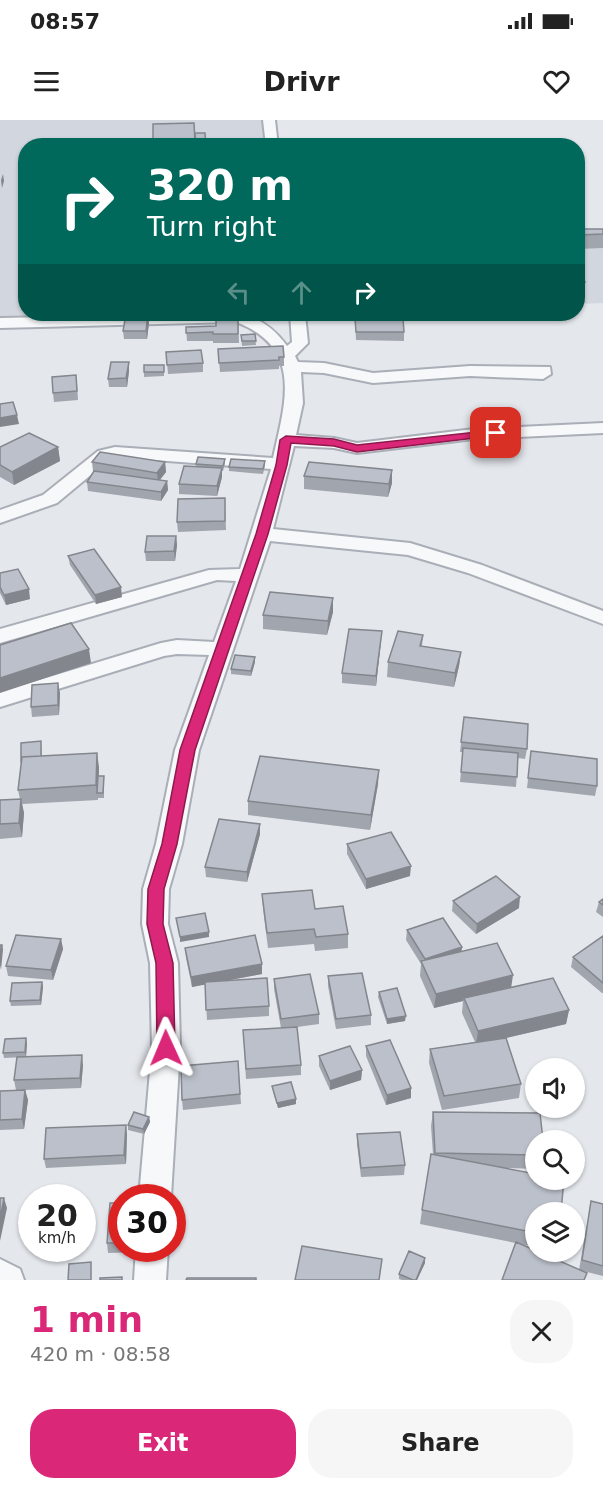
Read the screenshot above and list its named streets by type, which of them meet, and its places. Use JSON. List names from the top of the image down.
{
  "page": {
    "status": "08:57",
    "header": "Drivr",
    "turn": ["320 m", "Turn right"],
    "speed": "20 km/h",
    "limit": "30",
    "heading": ["1 min", "420 m · 08:58"],
    "buttons": ["Exit", "Share"]
  }
}
